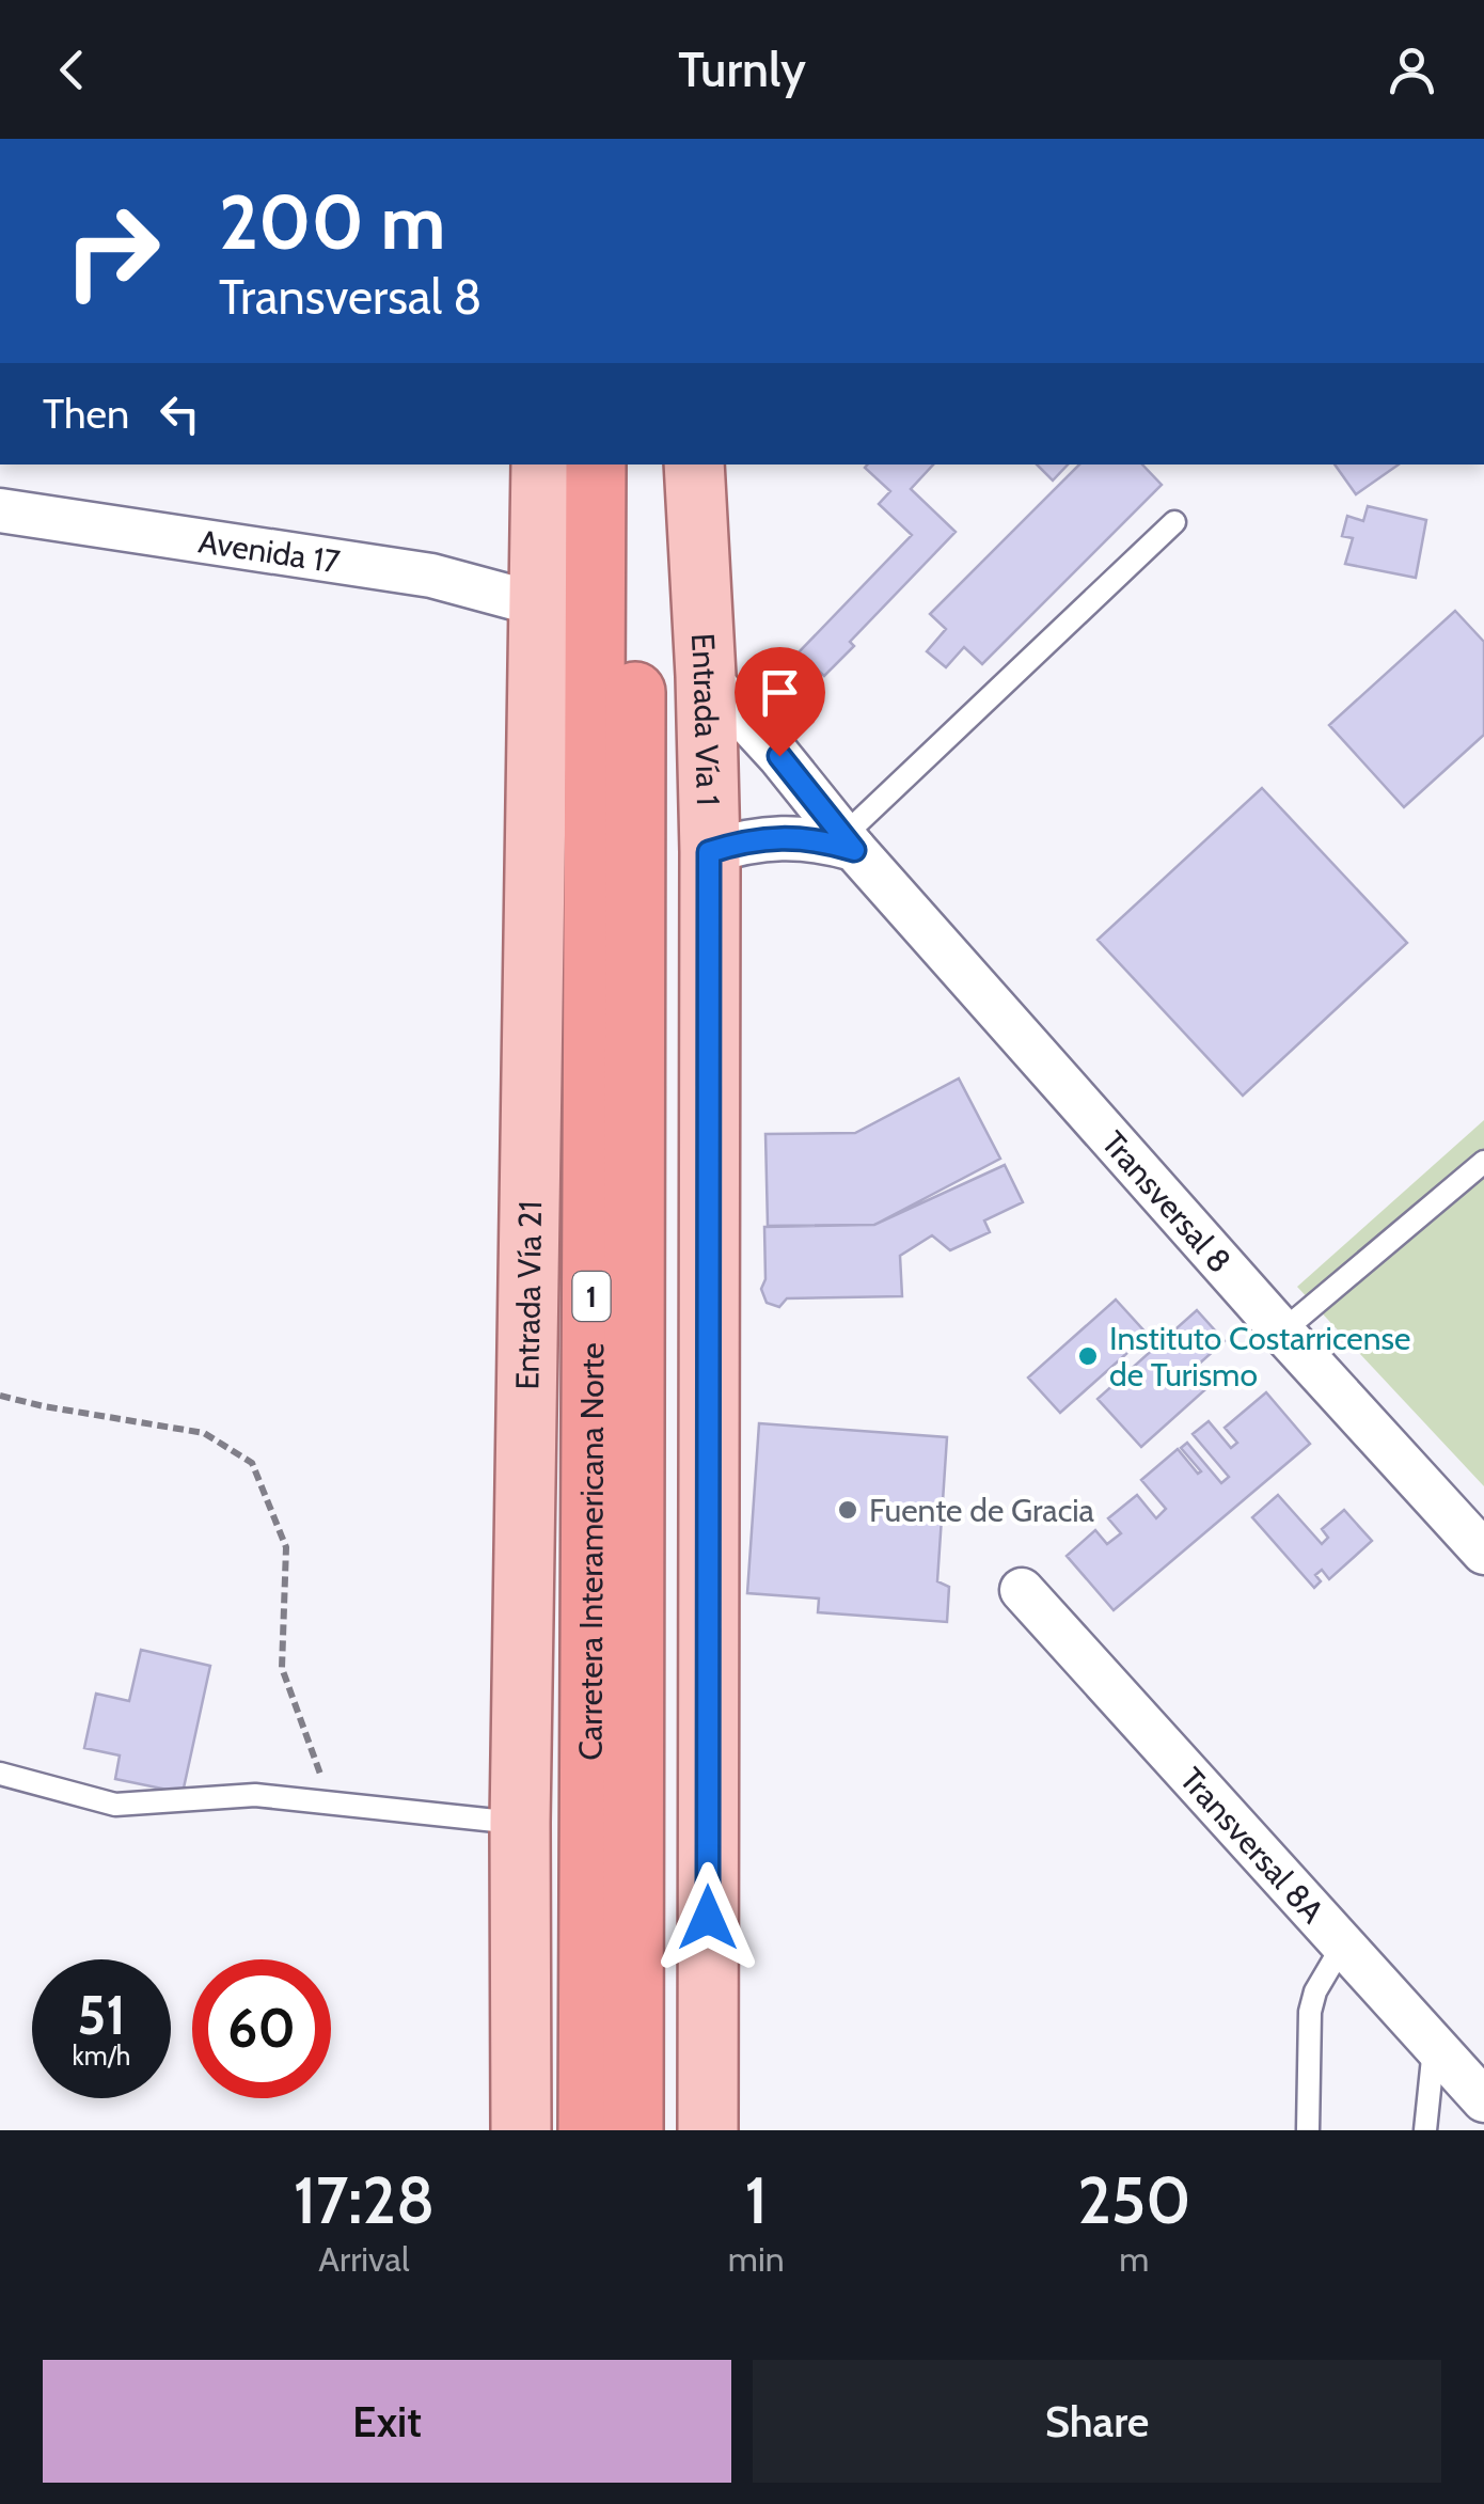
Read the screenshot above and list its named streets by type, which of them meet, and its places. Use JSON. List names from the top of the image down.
{
  "streets": {
    "highway": ["1", "Carretera Interamericana Norte"],
    "main road": ["Entrada Vía 1", "Entrada Vía 21"],
    "street": ["Avenida 17", "Transversal 8", "Transversal 8A"]
  },
  "crossings": [
    ["Avenida 17", "Entrada Vía 21"],
    ["Entrada Vía 1", "Transversal 8"]
  ],
  "places": ["Instituto Costarricense de Turismo", "Fuente de Gracia"],
  "page": {
    "header": "Turnly",
    "turn": ["200 m", "Transversal 8"],
    "then": "Then",
    "speed": "51 km/h",
    "limit": "60",
    "eta": [
      "17:28",
      "Arrival",
      "1",
      "min",
      "250",
      "m"
    ],
    "buttons": ["Exit", "Share"]
  }
}
